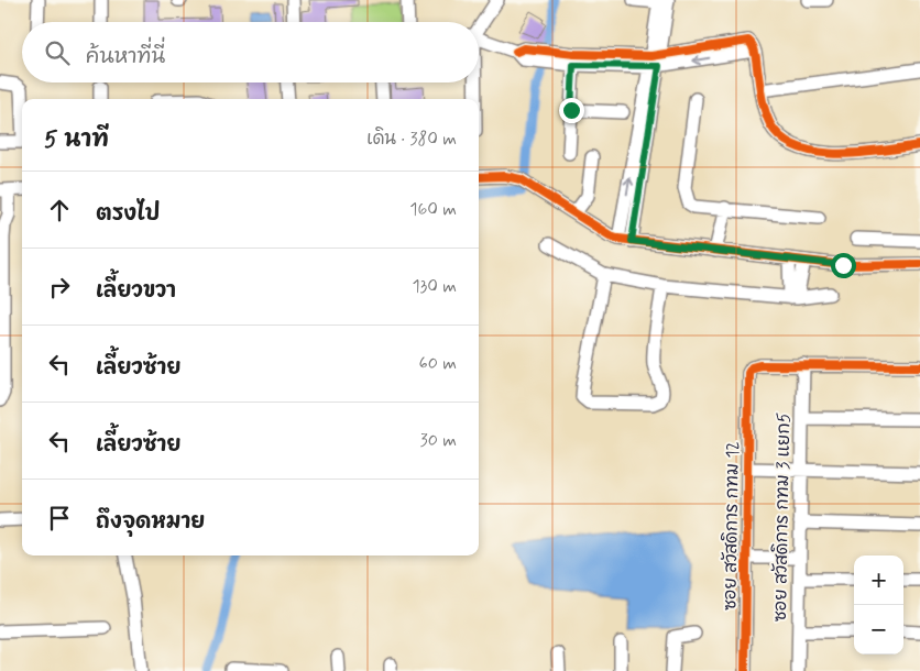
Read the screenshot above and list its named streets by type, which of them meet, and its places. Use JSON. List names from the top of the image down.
{
  "streets": {
    "street": ["ซอย สวัสดิการ กทม 3 แยก5", "ซอย สวัสดิการ กทม 12"]
  },
  "crossings": [
    ["ซอย สวัสดิการ กทม 3 แยก5", "ซอย สวัสดิการ กทม 12"]
  ],
  "page": {
    "search": "ค้นหาที่นี่",
    "heading": ["5 นาที", "เดิน · 380 m"],
    "list": [
      ["ตรงไป", "160 m"],
      ["เลี้ยวขวา", "130 m"],
      ["เลี้ยวซ้าย", "60 m"],
      ["เลี้ยวซ้าย", "30 m"],
      "ถึงจุดหมาย"
    ],
    "map_buttons": ["+", "−"]
  }
}
